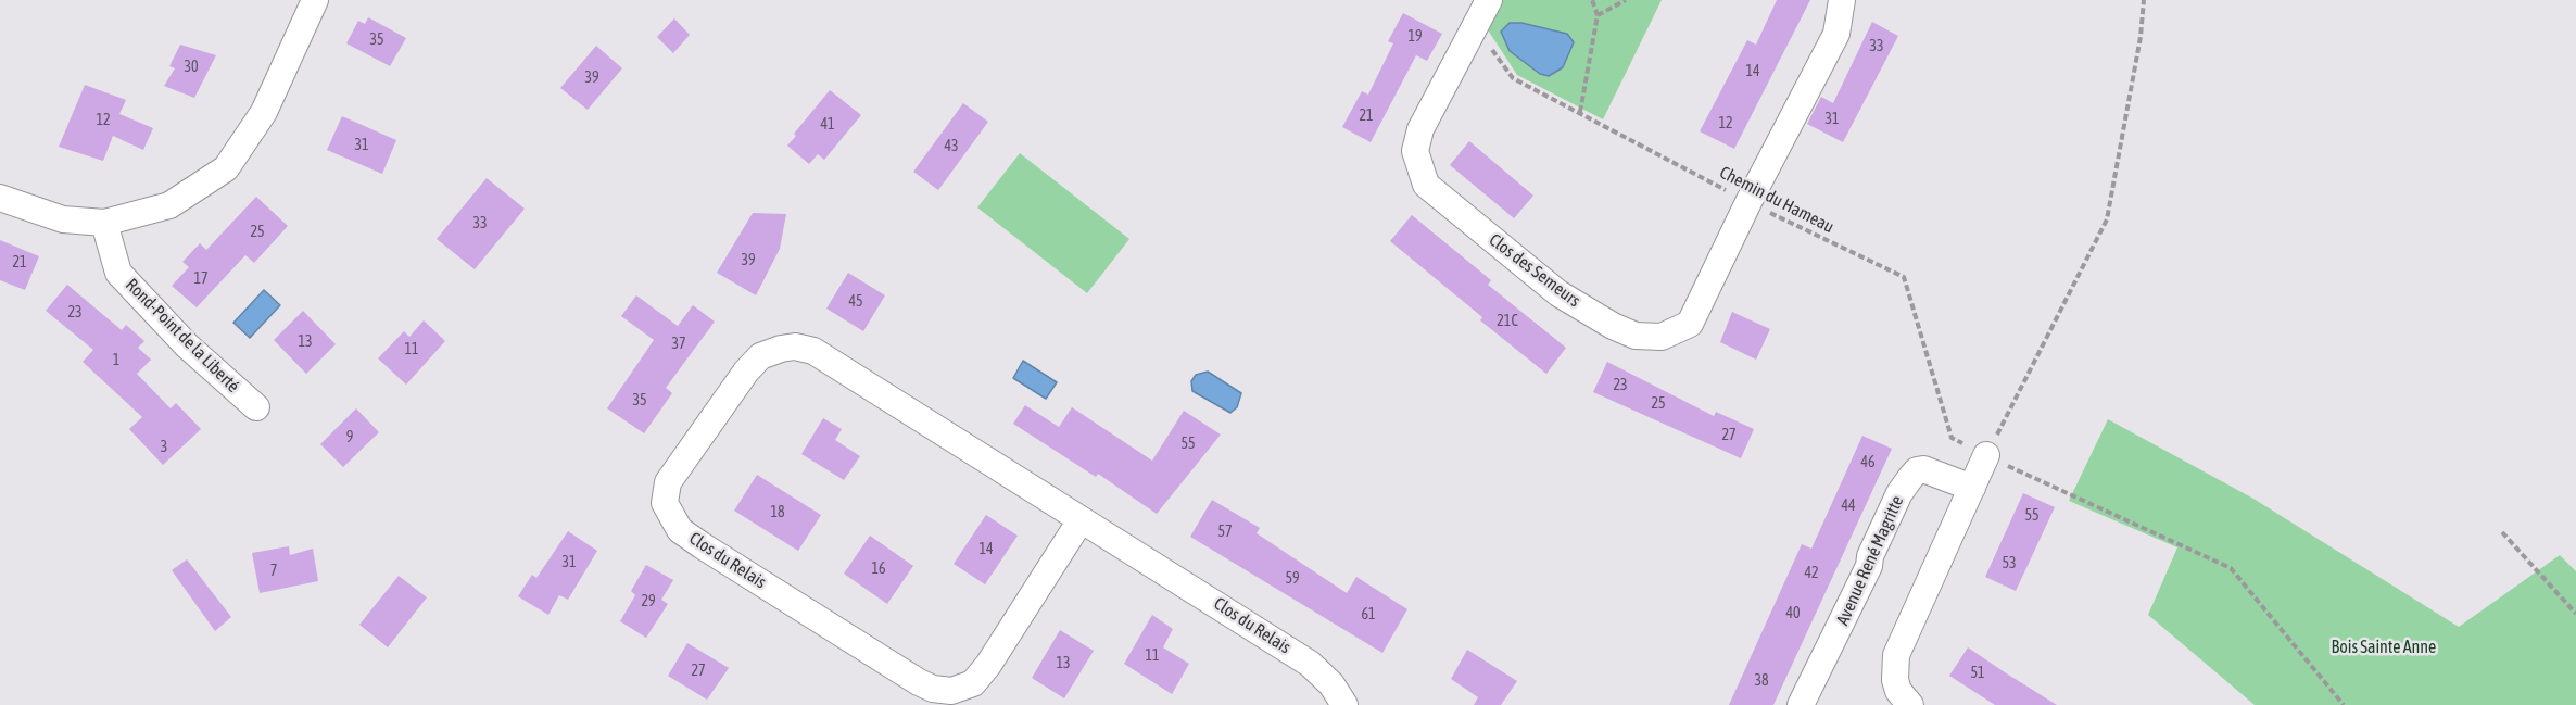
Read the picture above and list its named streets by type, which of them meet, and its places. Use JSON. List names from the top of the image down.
{
  "streets": {
    "street": [
      "Clos des Semeurs",
      "Rond-Point de la Liberté",
      "Clos du Relais",
      "Avenue René Magritte"
    ],
    "path": ["Chemin du Hameau"]
  },
  "crossings": [
    ["Chemin du Hameau", "Clos des Semeurs"]
  ],
  "parks": ["Bois Sainte Anne"],
  "house_numbers": [
    "19",
    "35",
    "33",
    "30",
    "14",
    "39",
    "21",
    "31",
    "12",
    "12",
    "41",
    "31",
    "43",
    "33",
    "25",
    "39",
    "21",
    "17",
    "45",
    "23",
    "21C",
    "13",
    "37",
    "11",
    "1",
    "23",
    "35",
    "25",
    "27",
    "9",
    "55",
    "3",
    "46",
    "44",
    "18",
    "55",
    "57",
    "14",
    "31",
    "53",
    "16",
    "7",
    "42",
    "59",
    "29",
    "40",
    "61",
    "11",
    "13",
    "27",
    "51",
    "38"
  ]
}
